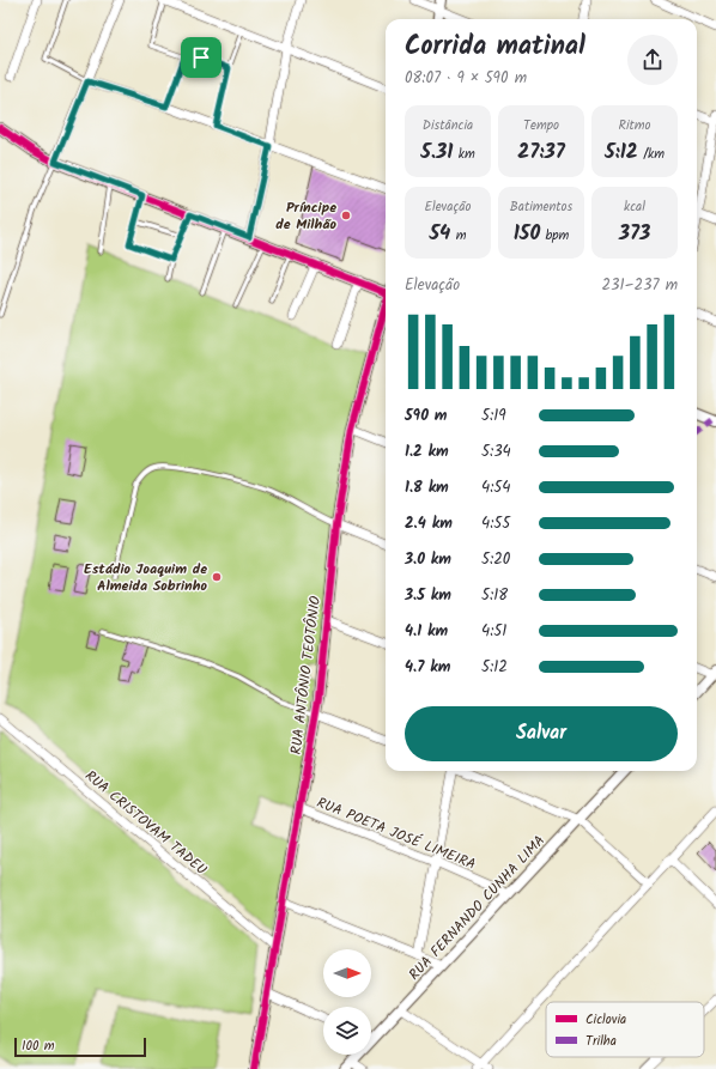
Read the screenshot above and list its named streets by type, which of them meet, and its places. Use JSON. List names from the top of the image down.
{
  "streets": {
    "street": [
      "RUA ANTÔNIO TEOTÔNIO",
      "RUA CRISTOVAM TADEU",
      "RUA POETA JOSÉ LIMEIRA",
      "RUA FERNANDO CUNHA LIMA"
    ]
  },
  "crossings": [
    ["RUA ANTÔNIO TEOTÔNIO", "RUA CRISTOVAM TADEU"],
    ["RUA ANTÔNIO TEOTÔNIO", "RUA POETA JOSÉ LIMEIRA"],
    ["RUA POETA JOSÉ LIMEIRA", "RUA FERNANDO CUNHA LIMA"]
  ],
  "places": ["Príncipe de Milhão", "Estádio Joaquim de Almeida Sobrinho"],
  "legend": ["Ciclovia", "Trilha"],
  "scale_bar": "100 m",
  "north": "right",
  "page": {
    "heading": ["Corrida matinal", "08:07 · 9 × 590 m"],
    "stats": [
      ["Distância", "5.31 km"],
      ["Tempo", "27:37"],
      ["Ritmo", "5:12 /km"],
      ["Elevação", "54 m"],
      ["Batimentos", "150 bpm"],
      ["kcal", "373"]
    ],
    "chart": ["Elevação", "231–237 m"],
    "list": [
      {
        "name": "590 m",
        "note": "5:19"
      },
      {
        "name": "1.2 km",
        "note": "5:34"
      },
      {
        "name": "1.8 km",
        "note": "4:54"
      },
      {
        "name": "2.4 km",
        "note": "4:55"
      },
      {
        "name": "3.0 km",
        "note": "5:20"
      },
      {
        "name": "3.5 km",
        "note": "5:18"
      },
      {
        "name": "4.1 km",
        "note": "4:51"
      },
      {
        "name": "4.7 km",
        "note": "5:12"
      }
    ],
    "buttons": "Salvar",
    "scale": "100 m"
  }
}
